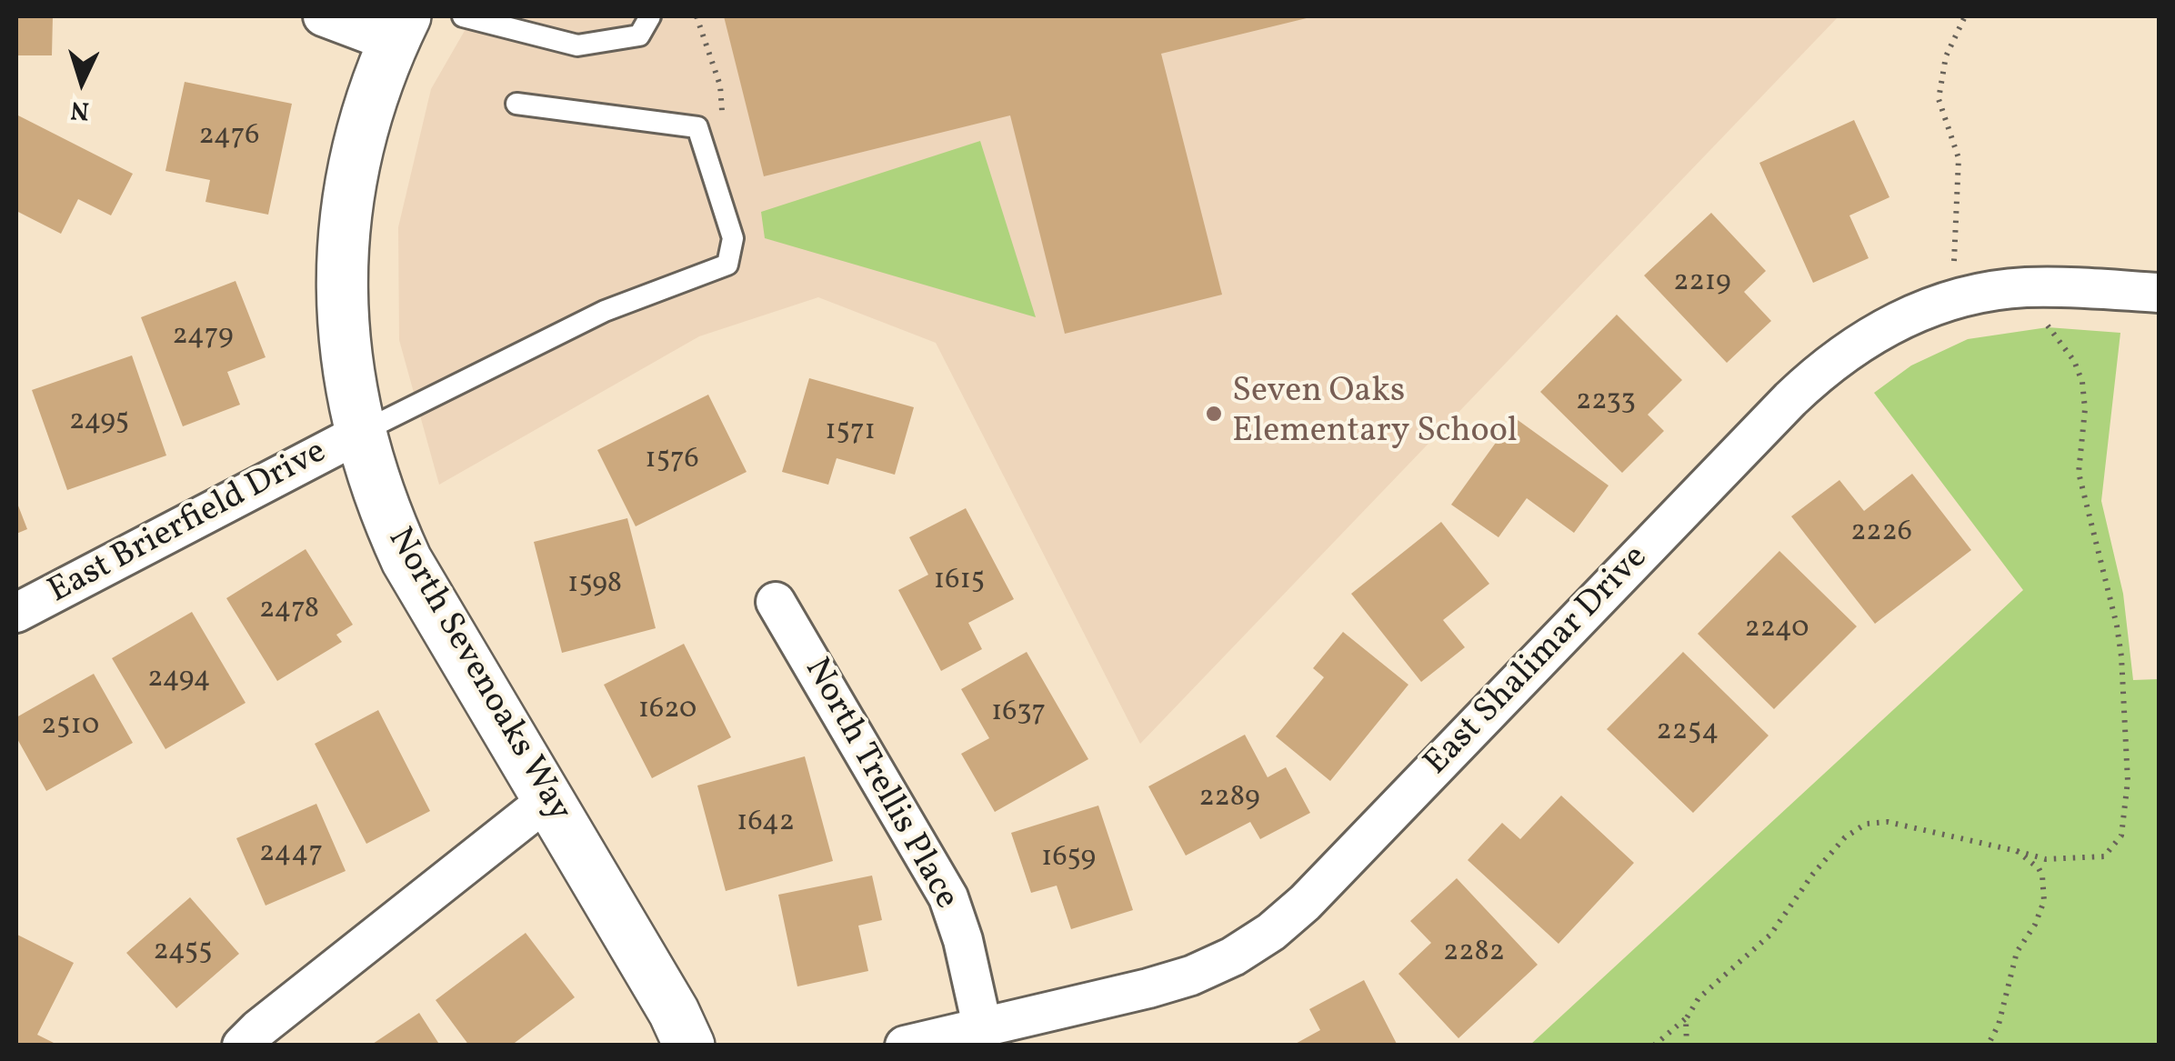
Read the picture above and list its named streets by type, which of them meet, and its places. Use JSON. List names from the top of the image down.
{
  "streets": {
    "street": [
      "East Brierfield Drive",
      "East Shalimar Drive",
      "North Sevenoaks Way",
      "North Trellis Place"
    ]
  },
  "crossings": [
    ["East Brierfield Drive", "North Sevenoaks Way"],
    ["East Shalimar Drive", "North Trellis Place"]
  ],
  "places": ["Seven Oaks Elementary School"],
  "house_numbers": [
    "2476",
    "2219",
    "2479",
    "2233",
    "2495",
    "1571",
    "1576",
    "2226",
    "1615",
    "1598",
    "2478",
    "2240",
    "2494",
    "1620",
    "1637",
    "2510",
    "2254",
    "2289",
    "1642",
    "2447",
    "1659",
    "2455",
    "2282"
  ],
  "north": "bottom"
}
